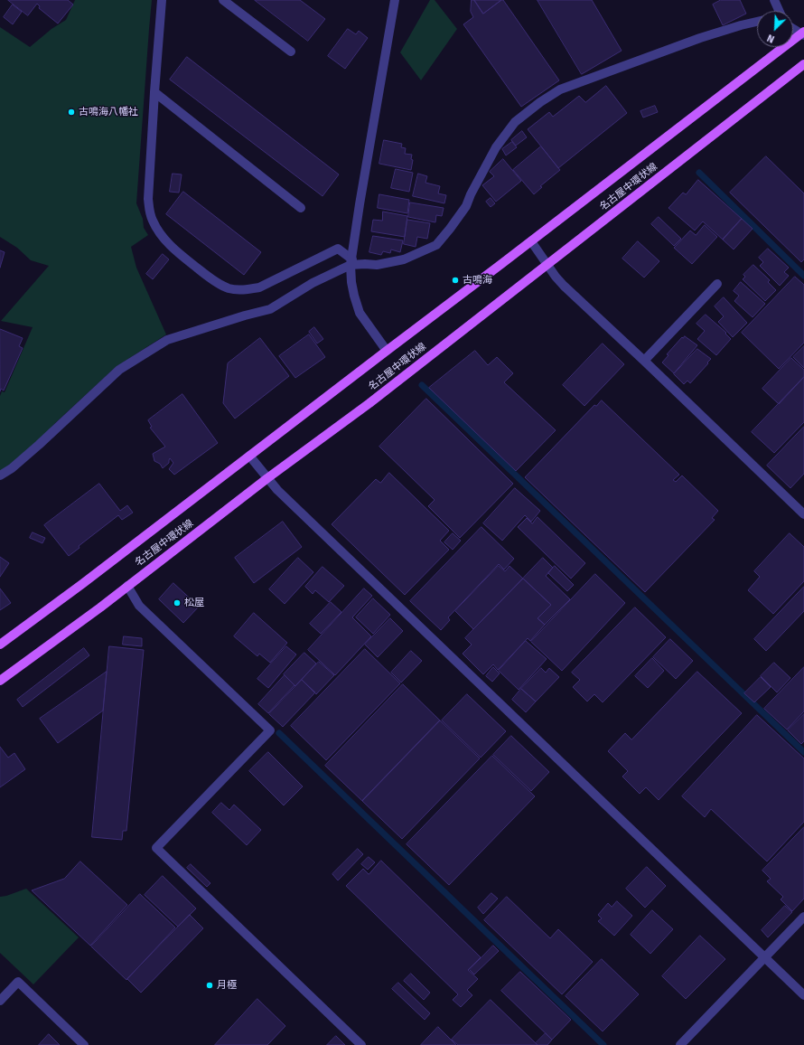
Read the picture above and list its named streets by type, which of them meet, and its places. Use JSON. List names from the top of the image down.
{
  "streets": {
    "main road": ["名古屋中環状線"]
  },
  "places": [
    "古鳴海八幡社",
    "古鳴海",
    "松屋",
    "月極"
  ],
  "north": "bottom left"
}
